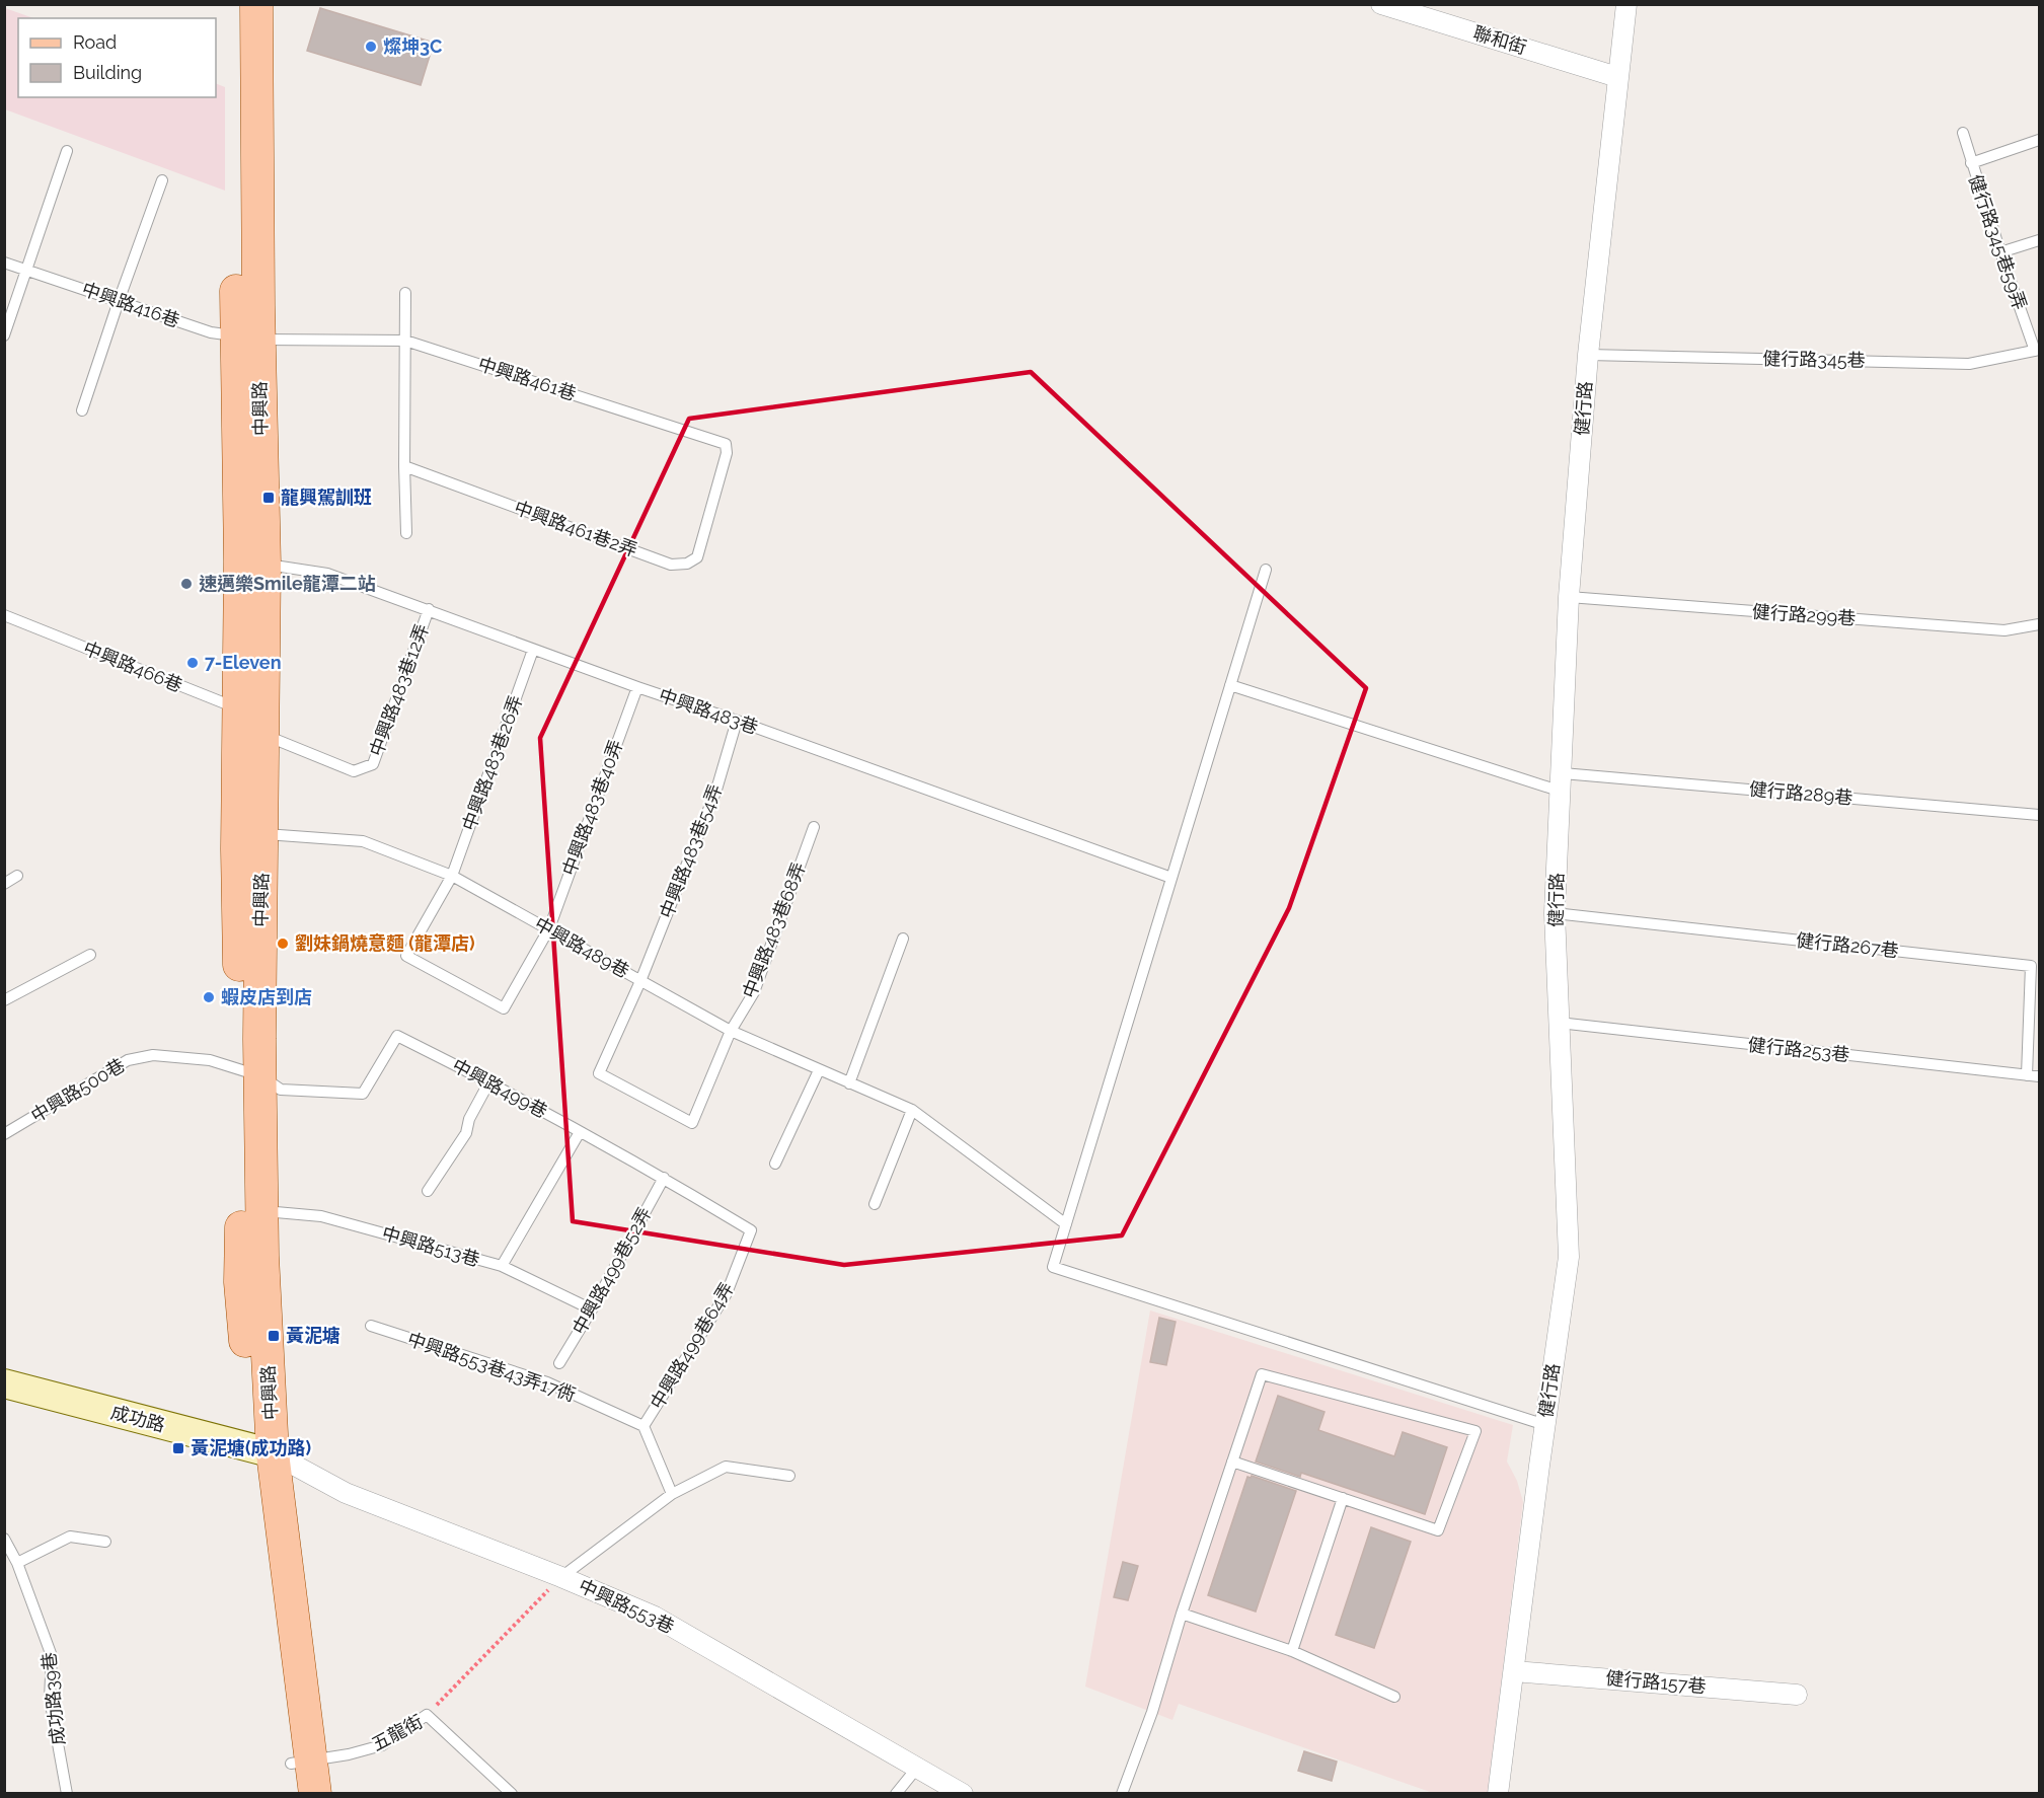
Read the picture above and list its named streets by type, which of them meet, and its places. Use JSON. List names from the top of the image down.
{
  "streets": {
    "main road": ["中興路"],
    "street": [
      "聯和街",
      "健行路",
      "成功路",
      "中興路553巷",
      "健行路157巷"
    ],
    "lane": [
      "健行路345巷59弄",
      "中興路416巷",
      "健行路345巷",
      "中興路461巷",
      "中興路461巷2弄",
      "健行路299巷",
      "中興路466巷",
      "中興路483巷12弄",
      "中興路483巷",
      "中興路483巷26弄",
      "健行路289巷",
      "中興路483巷40弄",
      "中興路483巷54弄",
      "中興路483巷68弄",
      "健行路267巷",
      "中興路489巷",
      "健行路253巷",
      "中興路499巷",
      "中興路500巷",
      "中興路513巷",
      "中興路499巷52弄",
      "中興路499巷64弄",
      "中興路553巷43弄17衖",
      "成功路39巷",
      "五龍街"
    ]
  },
  "crossings": [
    ["聯和街", "健行路"],
    ["健行路345巷59弄", "健行路345巷"],
    ["中興路416巷", "中興路461巷"],
    ["中興路416巷", "中興路"],
    ["健行路345巷", "健行路"],
    ["中興路461巷", "中興路"],
    ["中興路461巷", "中興路461巷2弄"],
    ["中興路", "中興路466巷"],
    ["中興路", "中興路483巷12弄"],
    ["中興路", "中興路483巷"],
    ["中興路", "中興路489巷"],
    ["中興路", "中興路499巷"],
    ["中興路", "中興路500巷"],
    ["中興路", "中興路513巷"],
    ["中興路", "成功路"],
    ["中興路", "中興路553巷"],
    ["中興路", "五龍街"],
    ["健行路", "健行路299巷"],
    ["健行路", "健行路289巷"],
    ["健行路", "健行路267巷"],
    ["健行路", "健行路253巷"],
    ["健行路", "健行路157巷"],
    ["中興路466巷", "中興路483巷12弄"],
    ["中興路483巷12弄", "中興路483巷"],
    ["中興路483巷", "中興路483巷26弄"],
    ["中興路483巷", "中興路483巷40弄"],
    ["中興路483巷", "中興路483巷54弄"],
    ["中興路483巷26弄", "中興路483巷40弄"],
    ["中興路483巷26弄", "中興路489巷"],
    ["中興路483巷40弄", "中興路489巷"],
    ["中興路483巷54弄", "中興路483巷68弄"],
    ["中興路483巷54弄", "中興路489巷"],
    ["中興路483巷68弄", "中興路489巷"],
    ["健行路267巷", "健行路253巷"],
    ["中興路499巷", "中興路500巷"],
    ["中興路499巷", "中興路499巷52弄"],
    ["中興路499巷", "中興路499巷64弄"],
    ["中興路513巷", "中興路499巷52弄"],
    ["中興路499巷64弄", "中興路553巷43弄17衖"],
    ["成功路", "中興路553巷"]
  ],
  "places": {
    "other": [
      "燦坤3C",
      "速邁樂Smile龍潭二站",
      "7-Eleven",
      "劉妹鍋燒意麵 (龍潭店)",
      "蝦皮店到店"
    ],
    "transit": ["龍興駕訓班", "黃泥塘", "黃泥塘(成功路)"]
  },
  "legend": ["Road", "Building"]
}
